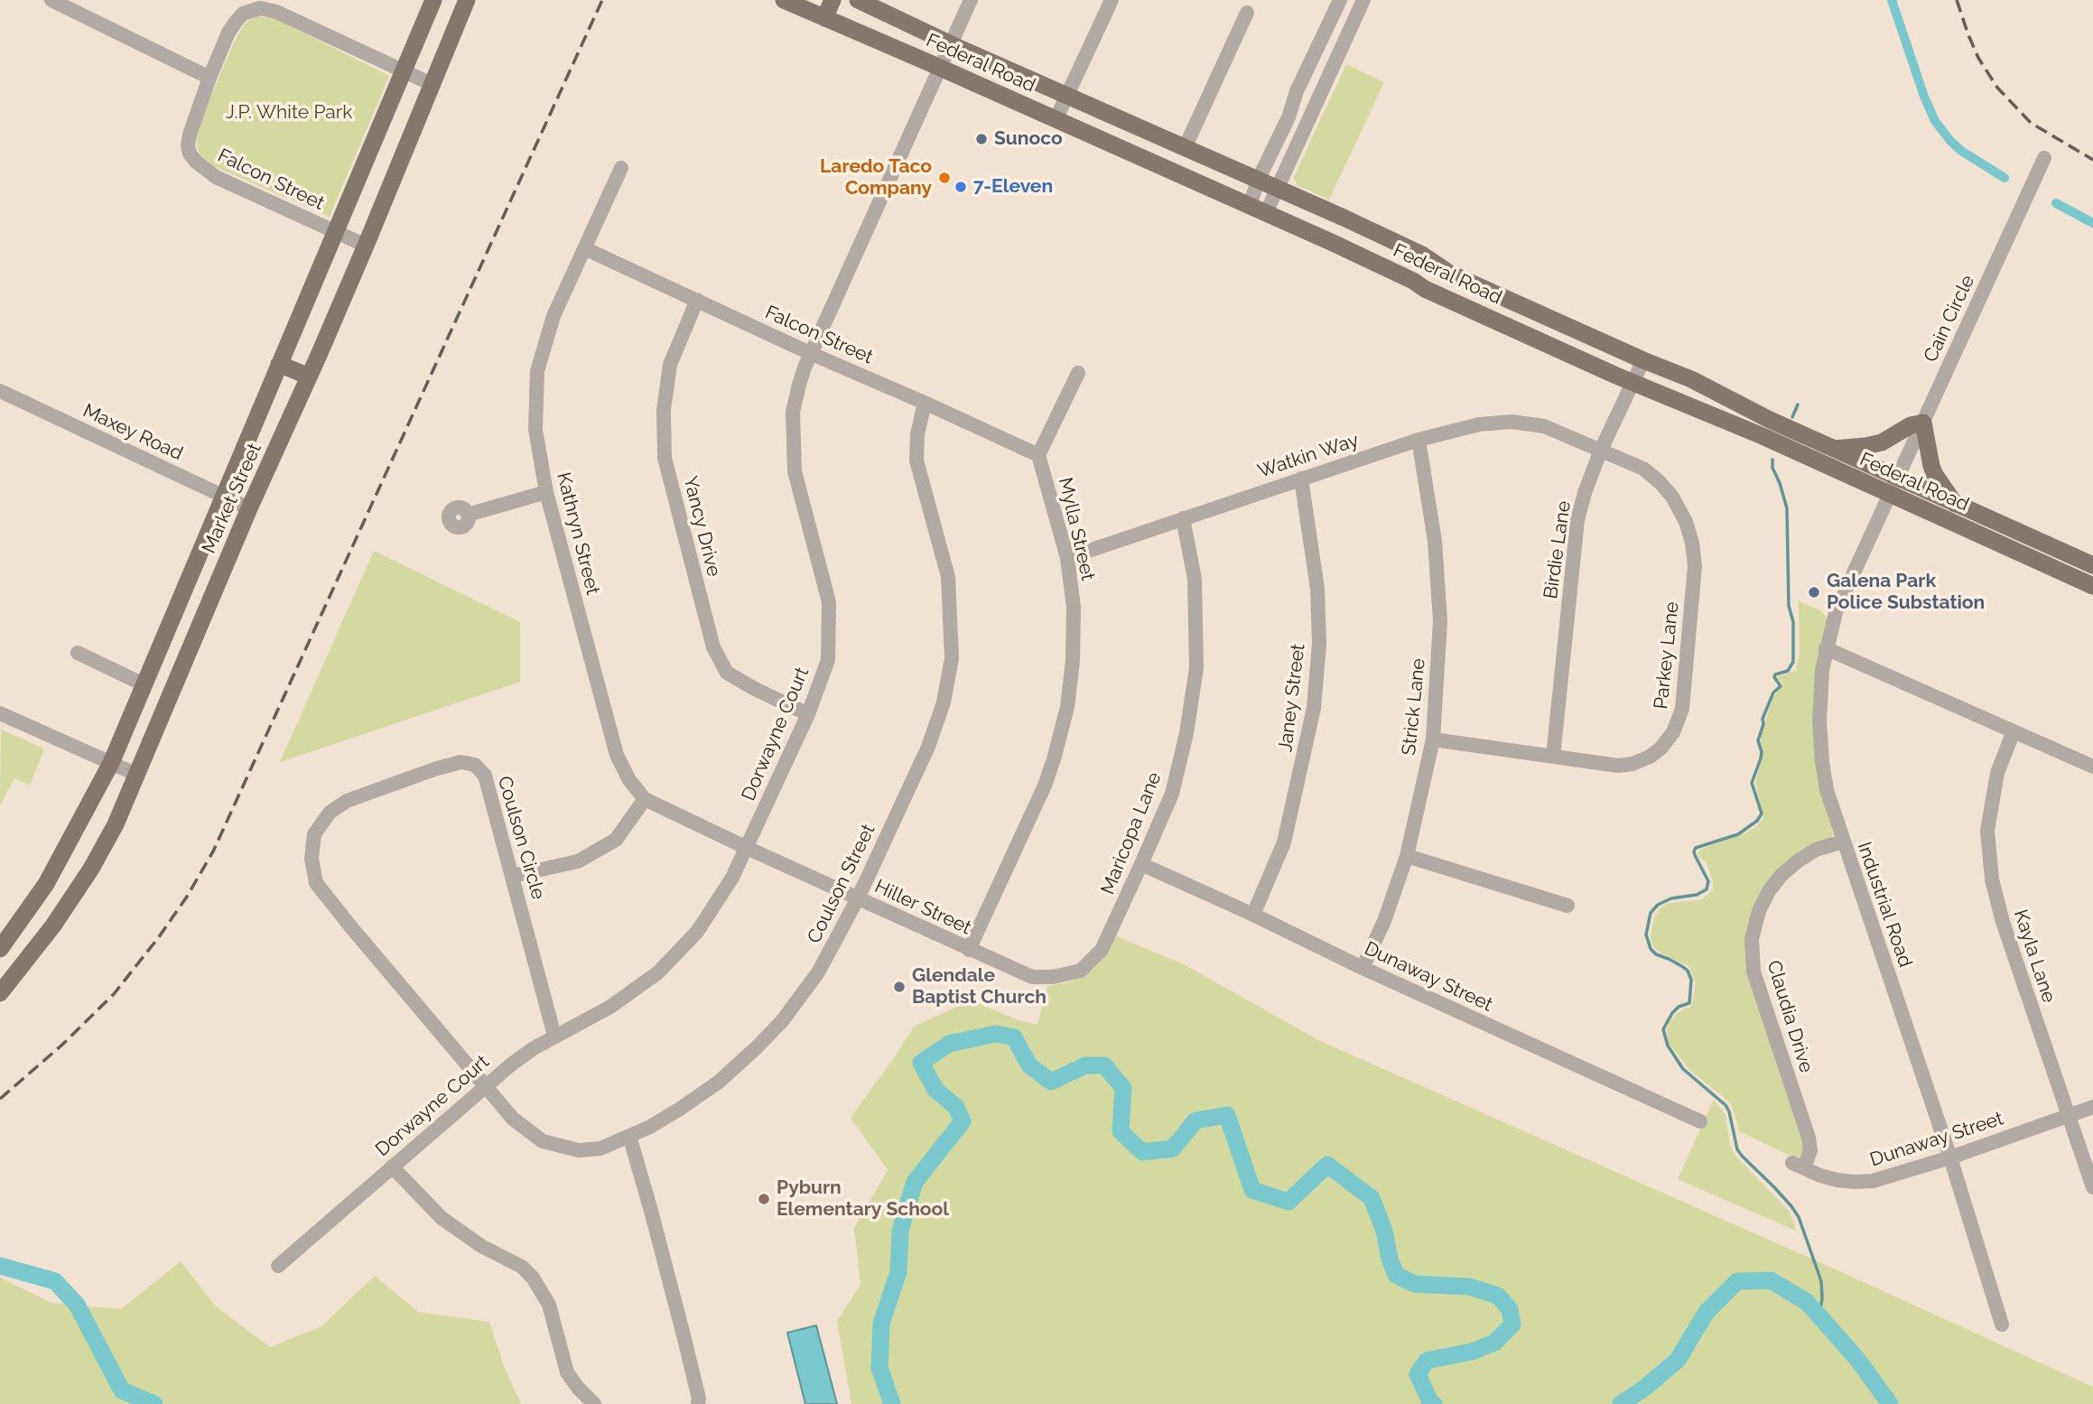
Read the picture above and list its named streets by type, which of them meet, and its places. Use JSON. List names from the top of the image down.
{
  "streets": {
    "main road": ["Federal Road", "Market Street"],
    "street": [
      "Falcon Street",
      "Cain Circle",
      "Maxey Road",
      "Watkin Way",
      "Yancy Drive",
      "Mylla Street",
      "Kathryn Street",
      "Birdie Lane",
      "Parkey Lane",
      "Janey Street",
      "Strick Lane",
      "Dorwayne Court",
      "Maricopa Lane",
      "Coulson Circle",
      "Coulson Street",
      "Industrial Road",
      "Hiller Street",
      "Kayla Lane",
      "Dunaway Street",
      "Claudia Drive"
    ]
  },
  "crossings": [
    ["Federal Road", "Cain Circle"],
    ["Federal Road", "Birdie Lane"],
    ["Federal Road", "Dorwayne Court"],
    ["Federal Road", "Industrial Road"],
    ["Falcon Street", "Market Street"],
    ["Falcon Street", "Yancy Drive"],
    ["Falcon Street", "Mylla Street"],
    ["Falcon Street", "Kathryn Street"],
    ["Falcon Street", "Dorwayne Court"],
    ["Falcon Street", "Coulson Street"],
    ["Cain Circle", "Industrial Road"],
    ["Maxey Road", "Market Street"],
    ["Watkin Way", "Mylla Street"],
    ["Watkin Way", "Parkey Lane"],
    ["Watkin Way", "Janey Street"],
    ["Watkin Way", "Strick Lane"],
    ["Watkin Way", "Maricopa Lane"],
    ["Yancy Drive", "Dorwayne Court"],
    ["Mylla Street", "Hiller Street"],
    ["Kathryn Street", "Dorwayne Court"],
    ["Kathryn Street", "Hiller Street"],
    ["Birdie Lane", "Parkey Lane"],
    ["Parkey Lane", "Strick Lane"],
    ["Janey Street", "Dunaway Street"],
    ["Strick Lane", "Dunaway Street"],
    ["Dorwayne Court", "Coulson Circle"],
    ["Dorwayne Court", "Coulson Street"],
    ["Dorwayne Court", "Hiller Street"],
    ["Maricopa Lane", "Hiller Street"],
    ["Maricopa Lane", "Dunaway Street"],
    ["Coulson Circle", "Coulson Street"],
    ["Coulson Street", "Hiller Street"],
    ["Industrial Road", "Dunaway Street"],
    ["Industrial Road", "Claudia Drive"],
    ["Kayla Lane", "Dunaway Street"],
    ["Dunaway Street", "Claudia Drive"]
  ],
  "parks": ["J.P. White Park"],
  "places": [
    "Sunoco",
    "Laredo Taco Company",
    "7-Eleven",
    "Galena Park Police Substation",
    "Glendale Baptist Church",
    "Pyburn Elementary School"
  ]
}
